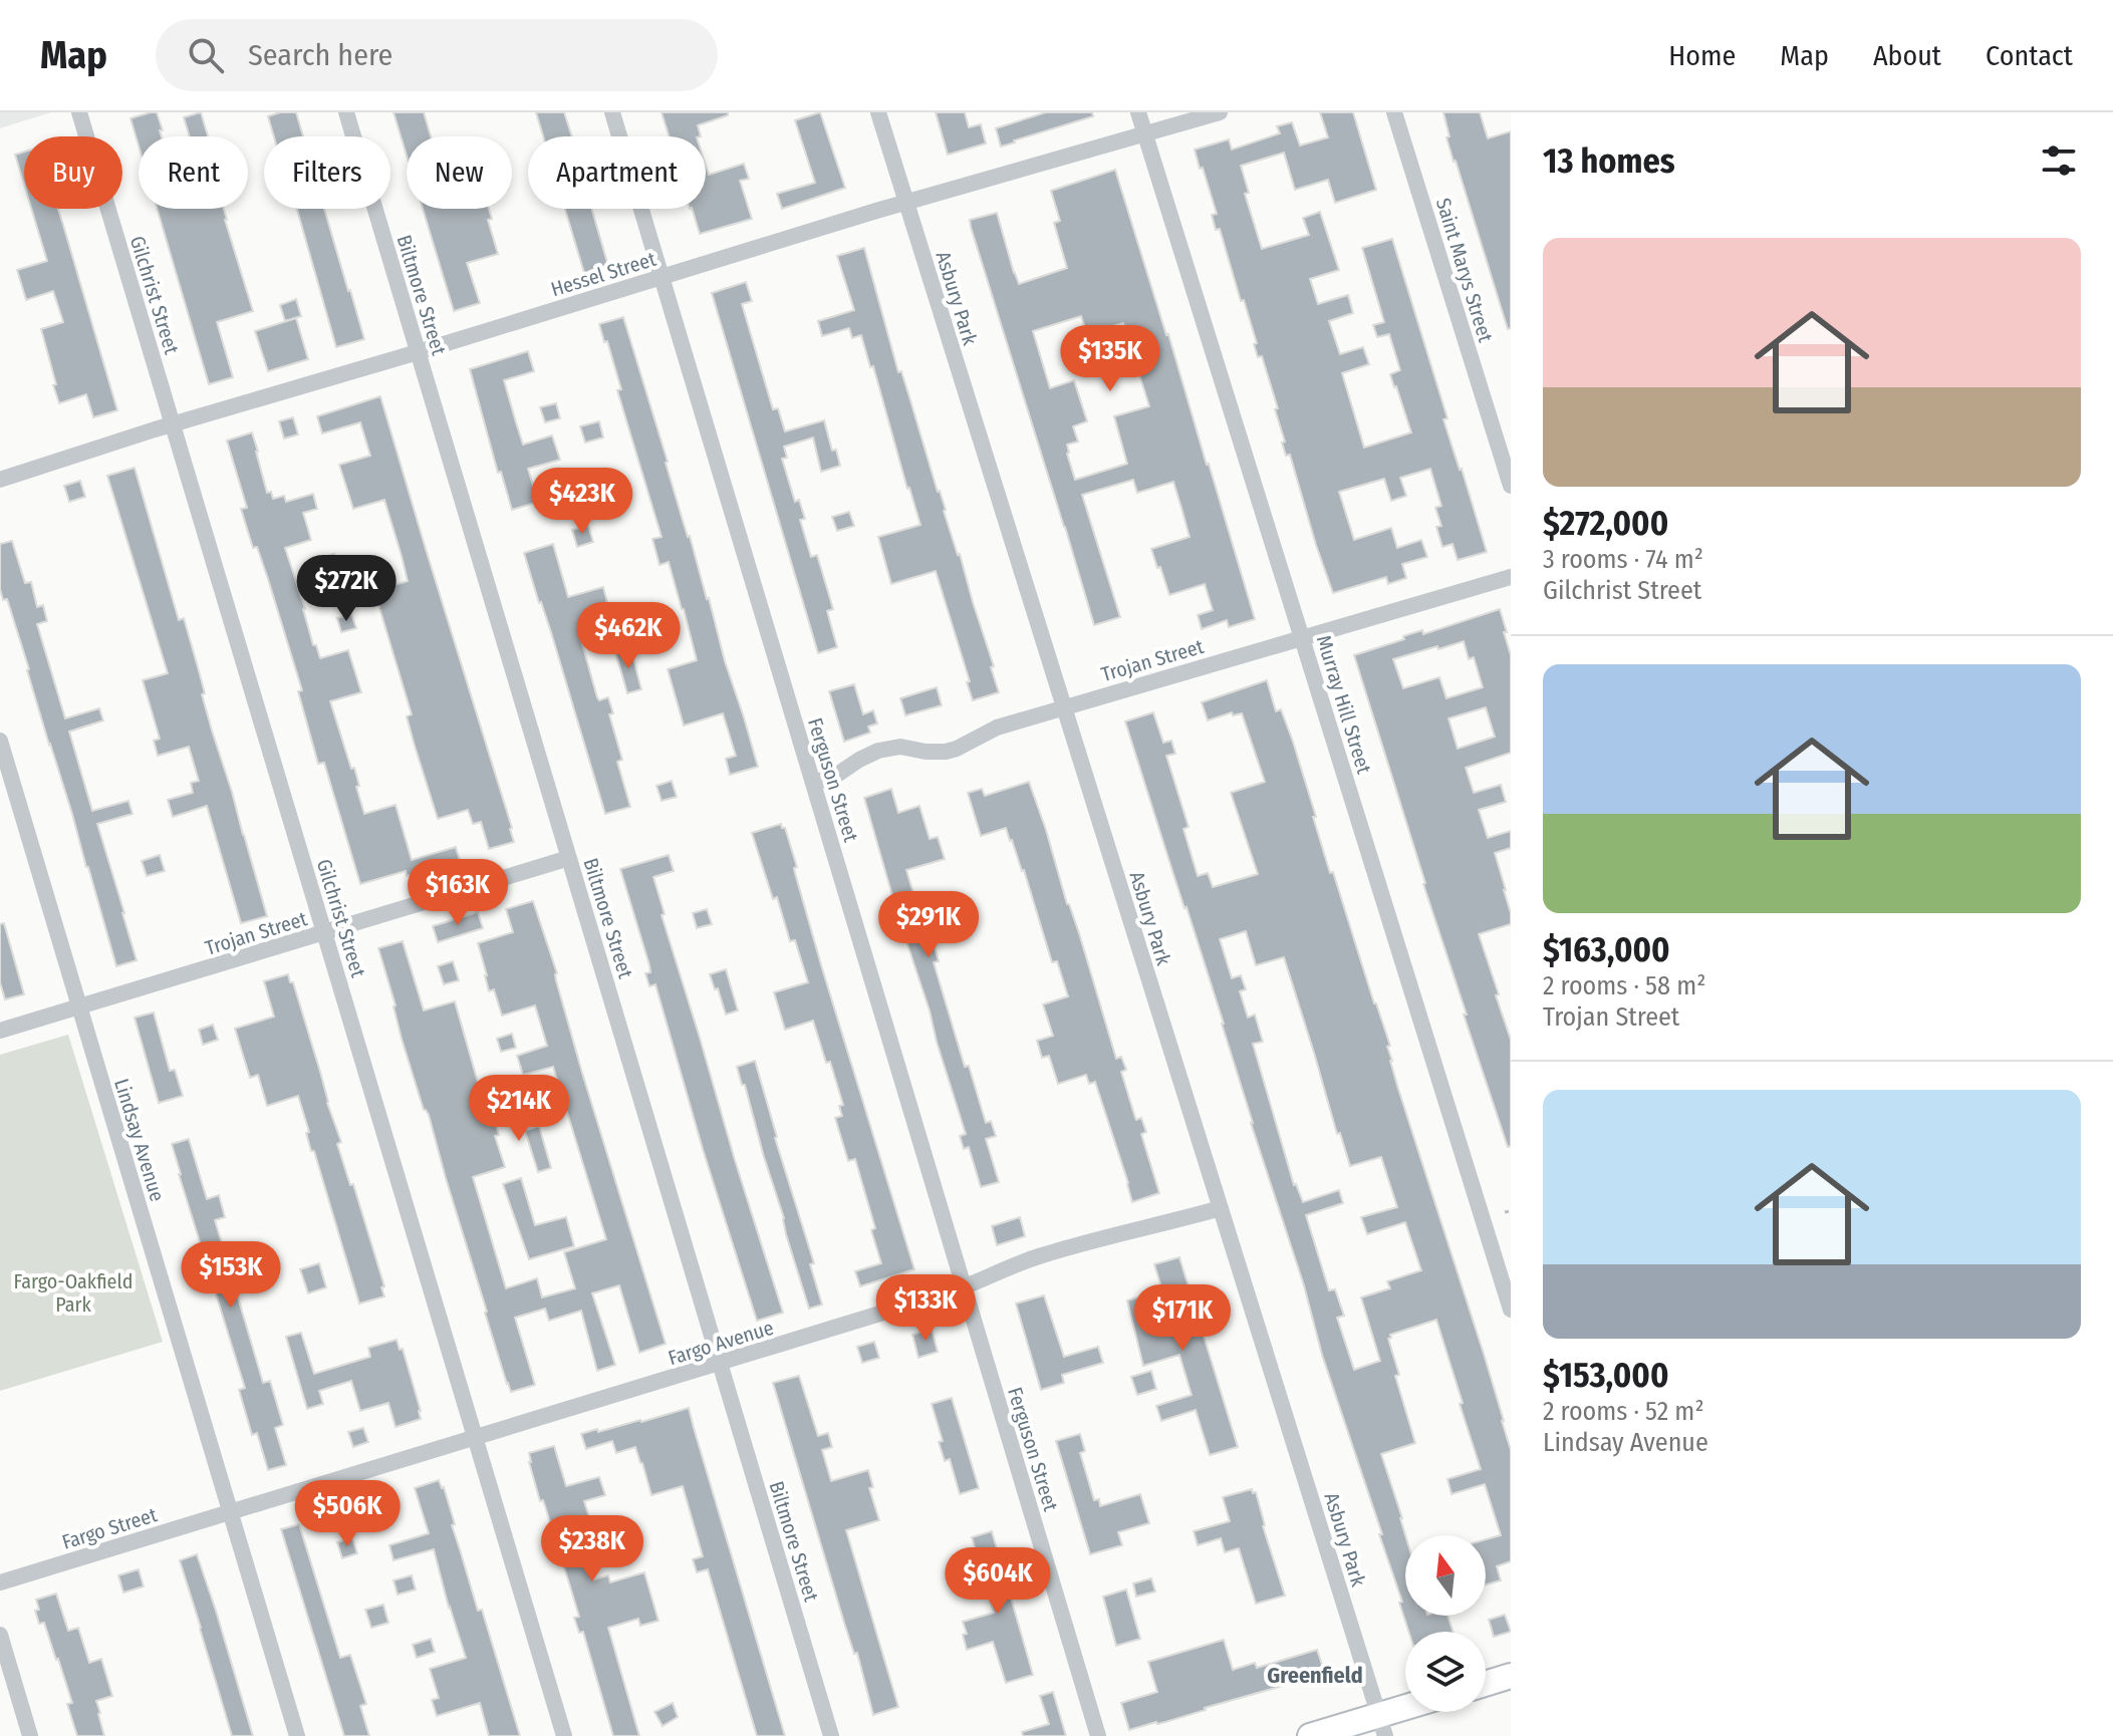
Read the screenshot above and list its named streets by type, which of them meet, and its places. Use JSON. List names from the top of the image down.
{
  "streets": {
    "street": [
      "Saint Marys Street",
      "Hessel Street",
      "Gilchrist Street",
      "Biltmore Street",
      "Asbury Park",
      "Trojan Street",
      "Murray Hill Street",
      "Ferguson Street",
      "Lindsay Avenue",
      "Fargo Avenue",
      "Fargo Street"
    ]
  },
  "crossings": [
    ["Hessel Street", "Gilchrist Street"],
    ["Hessel Street", "Biltmore Street"],
    ["Hessel Street", "Asbury Park"],
    ["Hessel Street", "Murray Hill Street"],
    ["Hessel Street", "Ferguson Street"],
    ["Gilchrist Street", "Trojan Street"],
    ["Gilchrist Street", "Fargo Avenue"],
    ["Biltmore Street", "Trojan Street"],
    ["Biltmore Street", "Fargo Avenue"],
    ["Asbury Park", "Trojan Street"],
    ["Asbury Park", "Fargo Avenue"],
    ["Trojan Street", "Murray Hill Street"],
    ["Trojan Street", "Ferguson Street"],
    ["Trojan Street", "Lindsay Avenue"],
    ["Ferguson Street", "Fargo Avenue"],
    ["Lindsay Avenue", "Fargo Avenue"],
    ["Lindsay Avenue", "Fargo Street"],
    ["Fargo Avenue", "Fargo Street"]
  ],
  "districts": ["Greenfield"],
  "parks": ["Fargo-Oakfield Park"],
  "north": "top",
  "page": {
    "header": "Map",
    "search": "Search here",
    "nav": [
      "Home",
      "Map",
      "About",
      "Contact"
    ],
    "heading": "13 homes",
    "chip": [
      "Buy",
      "Rent",
      "Filters",
      "New",
      "Apartment"
    ],
    "list": [
      {
        "name": "$272,000",
        "note": "3 rooms · 74 m² · Gilchrist Street"
      },
      {
        "name": "$163,000",
        "note": "2 rooms · 58 m² · Trojan Street"
      },
      {
        "name": "$153,000",
        "note": "2 rooms · 52 m² · Lindsay Avenue"
      }
    ],
    "price": [
      "$135K",
      "$423K",
      "$272K",
      "$462K",
      "$163K",
      "$291K",
      "$214K",
      "$153K",
      "$133K",
      "$171K",
      "$506K",
      "$238K",
      "$604K"
    ]
  }
}
